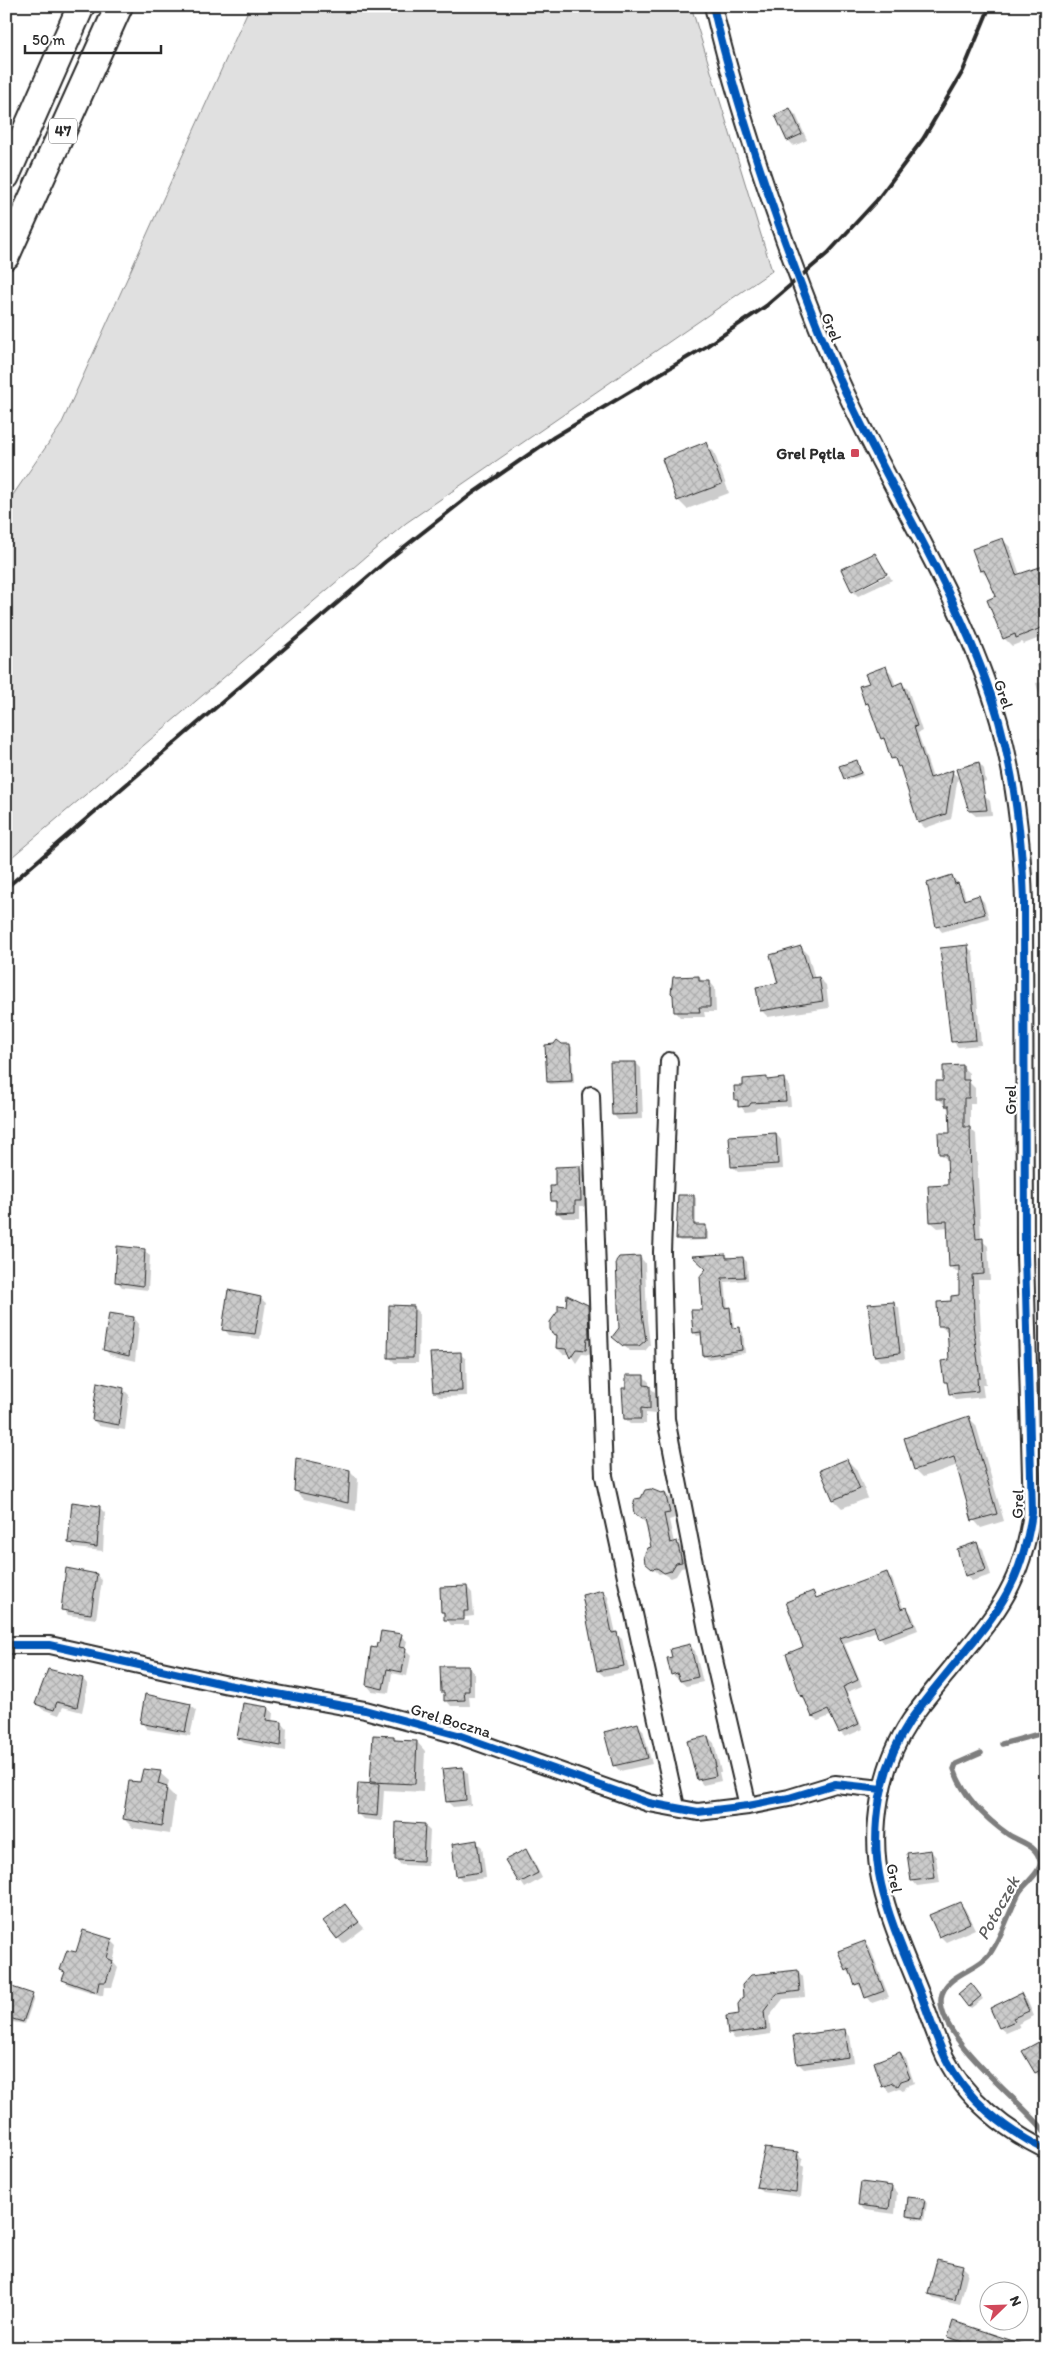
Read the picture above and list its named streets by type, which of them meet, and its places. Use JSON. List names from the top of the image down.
{
  "streets": {
    "main road": ["47"],
    "street": ["Grel", "Grel Boczna"]
  },
  "crossings": [
    ["Grel", "Grel Boczna"]
  ],
  "water": ["Potoczek"],
  "places": {
    "transit": ["Grel Pętla"]
  },
  "scale_bar": "50 m",
  "north": "top right"
}
